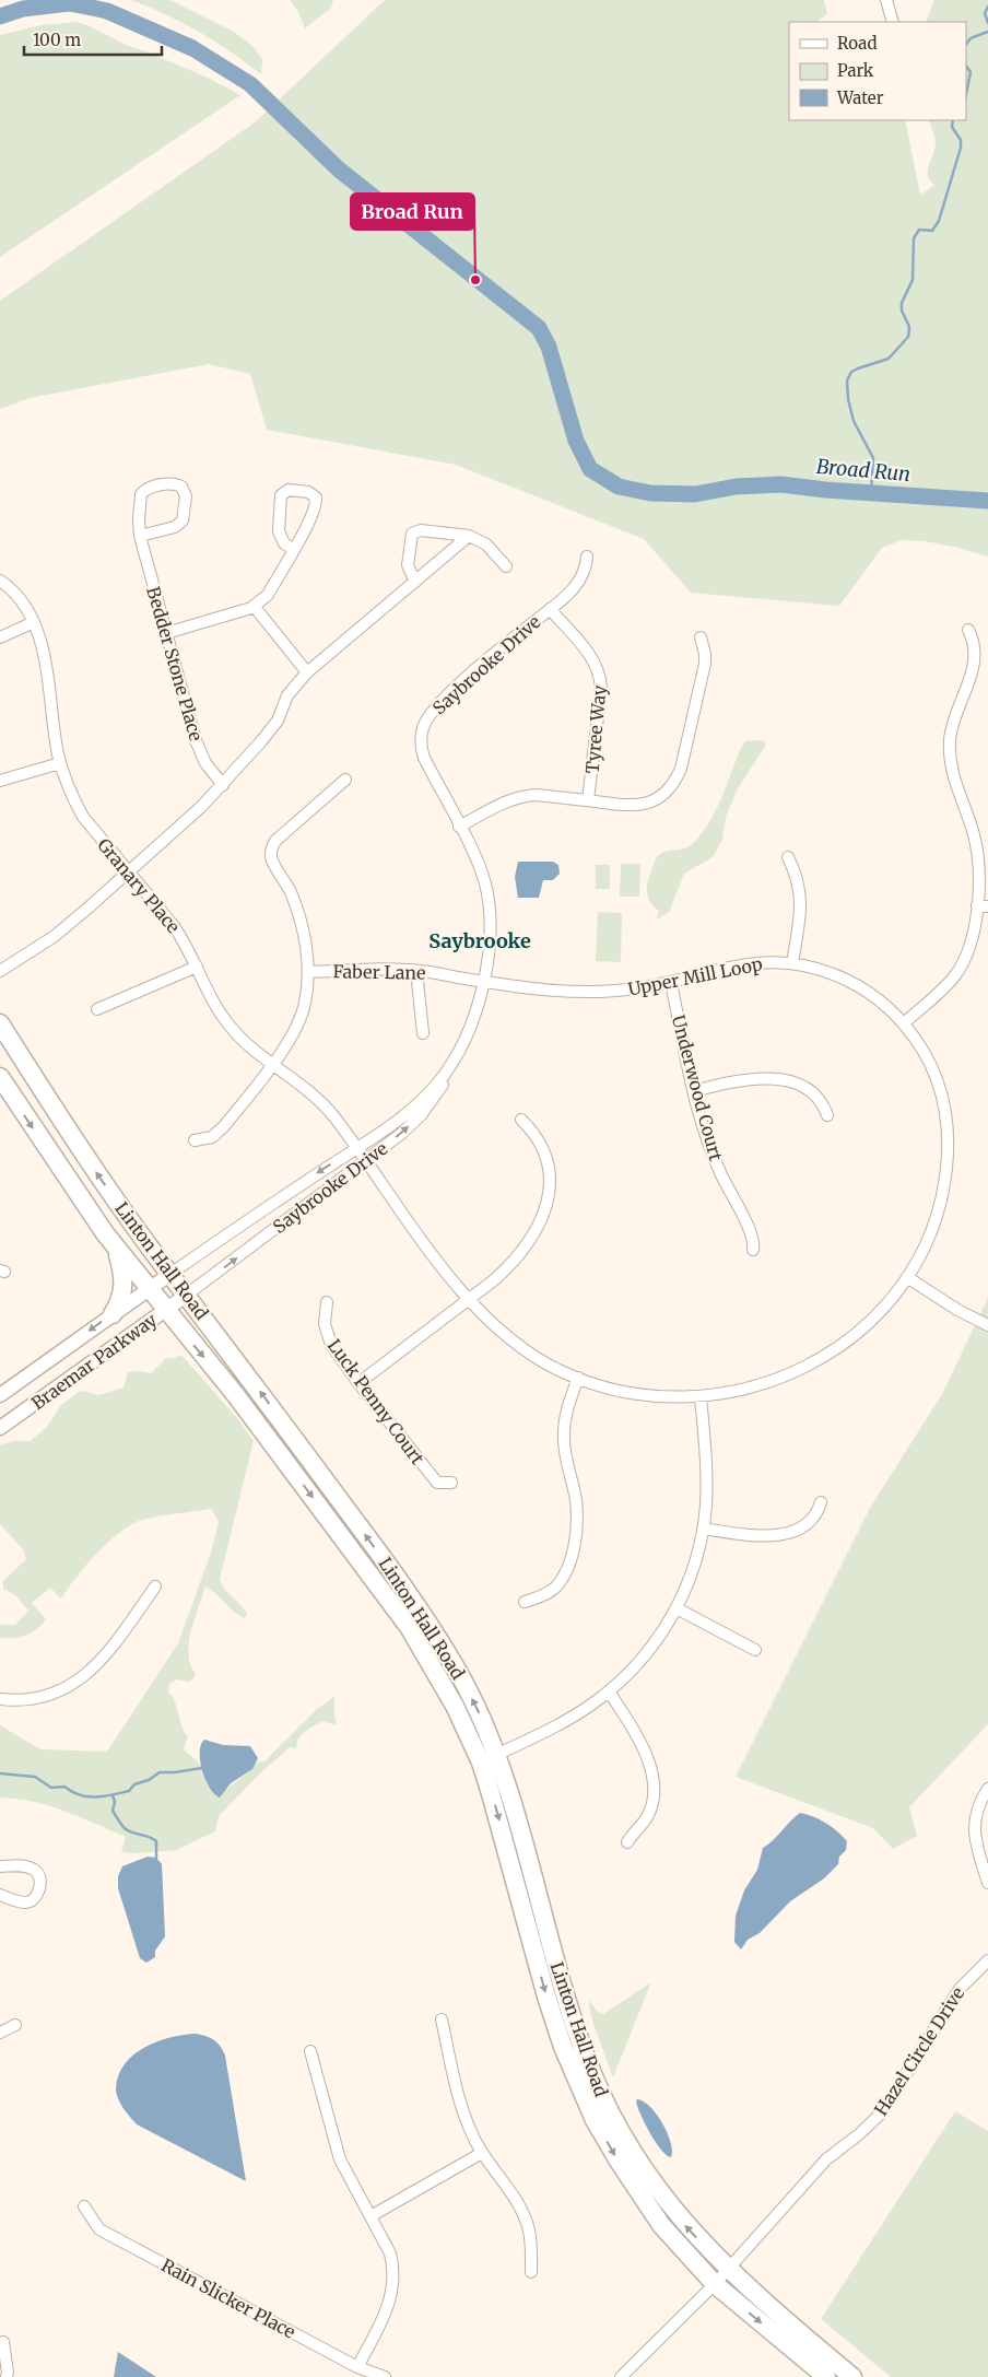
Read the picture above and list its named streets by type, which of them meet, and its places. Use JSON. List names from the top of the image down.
{
  "streets": {
    "main road": ["Linton Hall Road"],
    "street": [
      "Bedder Stone Place",
      "Saybrooke Drive",
      "Tyree Way",
      "Granary Place",
      "Faber Lane",
      "Upper Mill Loop",
      "Underwood Court",
      "Braemar Parkway",
      "Luck Penny Court",
      "Hazel Circle Drive",
      "Rain Slicker Place"
    ]
  },
  "crossings": [
    ["Saybrooke Drive", "Tyree Way"],
    ["Saybrooke Drive", "Granary Place"],
    ["Saybrooke Drive", "Faber Lane"],
    ["Saybrooke Drive", "Upper Mill Loop"],
    ["Saybrooke Drive", "Linton Hall Road"],
    ["Saybrooke Drive", "Braemar Parkway"],
    ["Granary Place", "Upper Mill Loop"],
    ["Faber Lane", "Upper Mill Loop"],
    ["Upper Mill Loop", "Underwood Court"],
    ["Linton Hall Road", "Braemar Parkway"],
    ["Linton Hall Road", "Hazel Circle Drive"]
  ],
  "districts": ["Saybrooke"],
  "water": ["Broad Run"],
  "places": ["Broad Run"],
  "legend": ["Road", "Park", "Water"],
  "scale_bar": "100 m"
}
